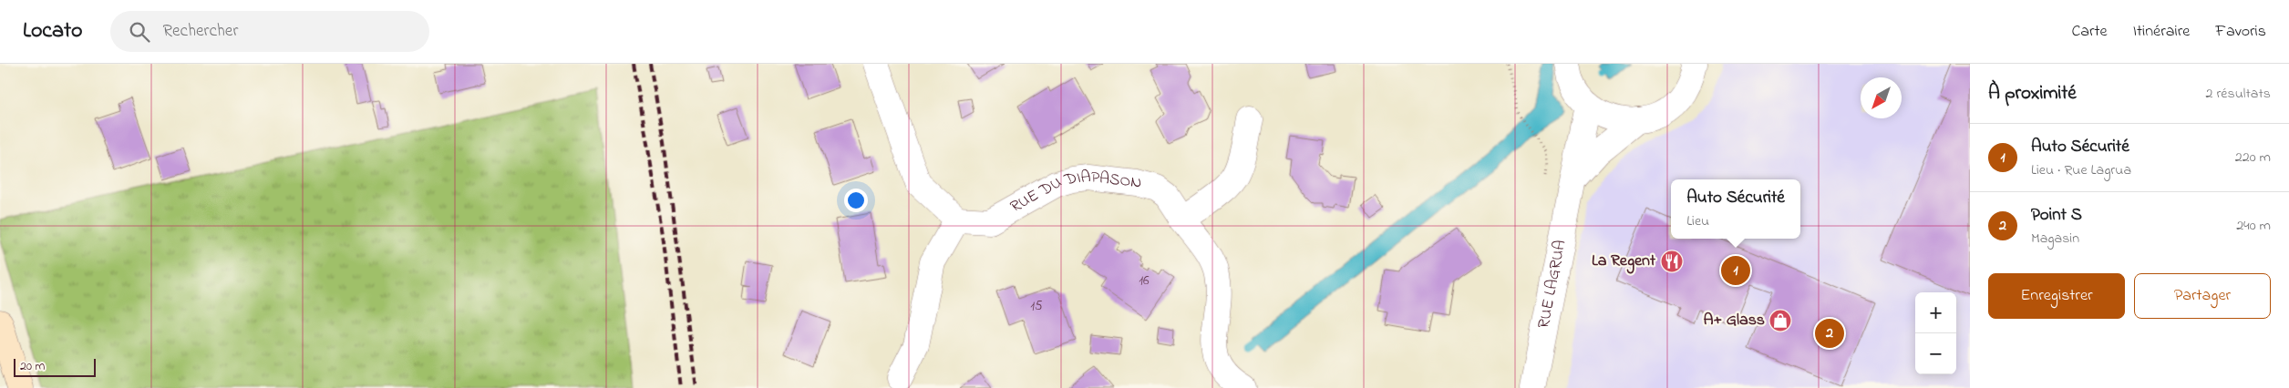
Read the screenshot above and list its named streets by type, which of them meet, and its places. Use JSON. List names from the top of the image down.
{
  "streets": {
    "street": ["RUE DU DIAPASON", "RUE LAGRUA"]
  },
  "places": {
    "restaurant": ["La Regent"],
    "shop": ["A+ Glass"]
  },
  "house_numbers": ["16", "15"],
  "scale_bar": "20 m",
  "north": "bottom left",
  "page": {
    "header": "Locato",
    "search": "Rechercher",
    "nav": ["Carte", "Itinéraire", "Favoris"],
    "heading": ["À proximité", "2 résultats"],
    "list": [
      {
        "mark": "1",
        "name": "Auto Sécurité",
        "note": "Lieu · Rue Lagrua",
        "value": "220 m"
      },
      {
        "mark": "2",
        "name": "Point S",
        "note": "Magasin",
        "value": "240 m"
      }
    ],
    "popup": ["Auto Sécurité", "Lieu"],
    "pins": ["1", "2"],
    "buttons": ["Enregistrer", "Partager"],
    "map_buttons": ["+", "−"],
    "scale": "20 m"
  }
}
